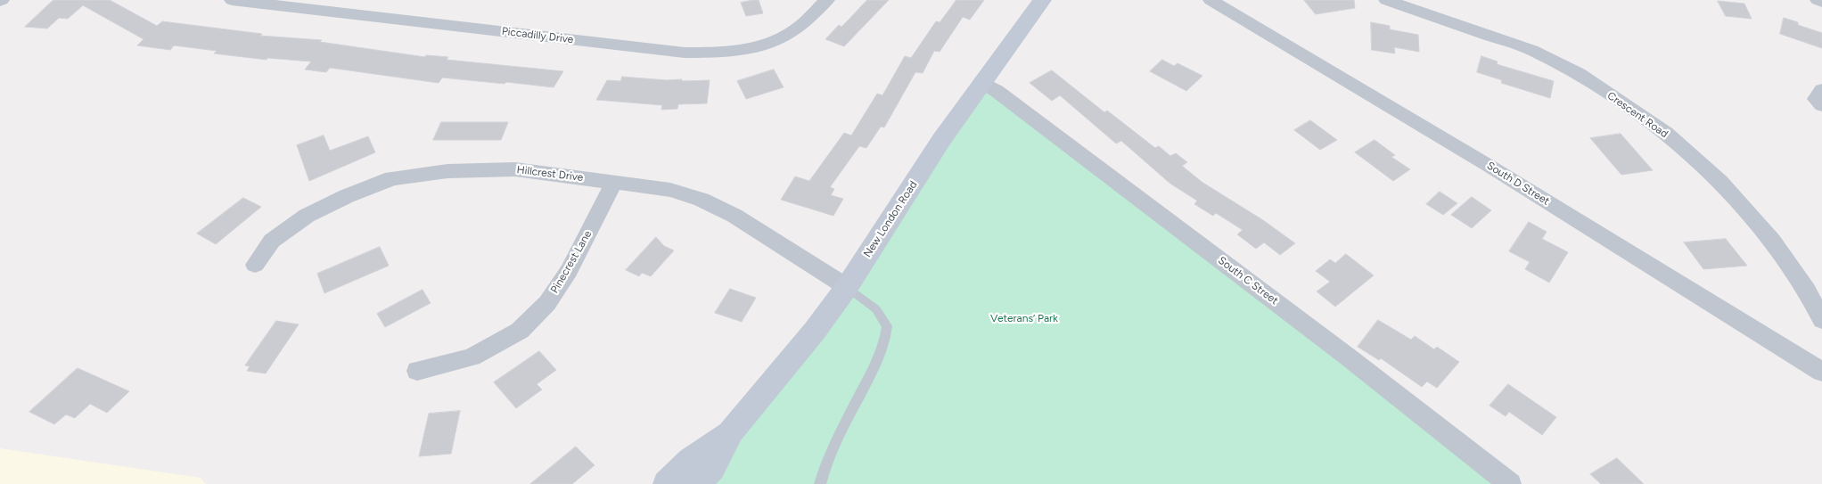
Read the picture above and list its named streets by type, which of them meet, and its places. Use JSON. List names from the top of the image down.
{
  "streets": {
    "street": [
      "Piccadilly Drive",
      "Crescent Road",
      "Hillcrest Drive",
      "South D Street",
      "New London Road",
      "Pinecrest Lane",
      "South C Street"
    ]
  },
  "crossings": [
    ["Hillcrest Drive", "New London Road"],
    ["Hillcrest Drive", "Pinecrest Lane"],
    ["New London Road", "South C Street"]
  ],
  "parks": ["Veterans’ Park"]
}
